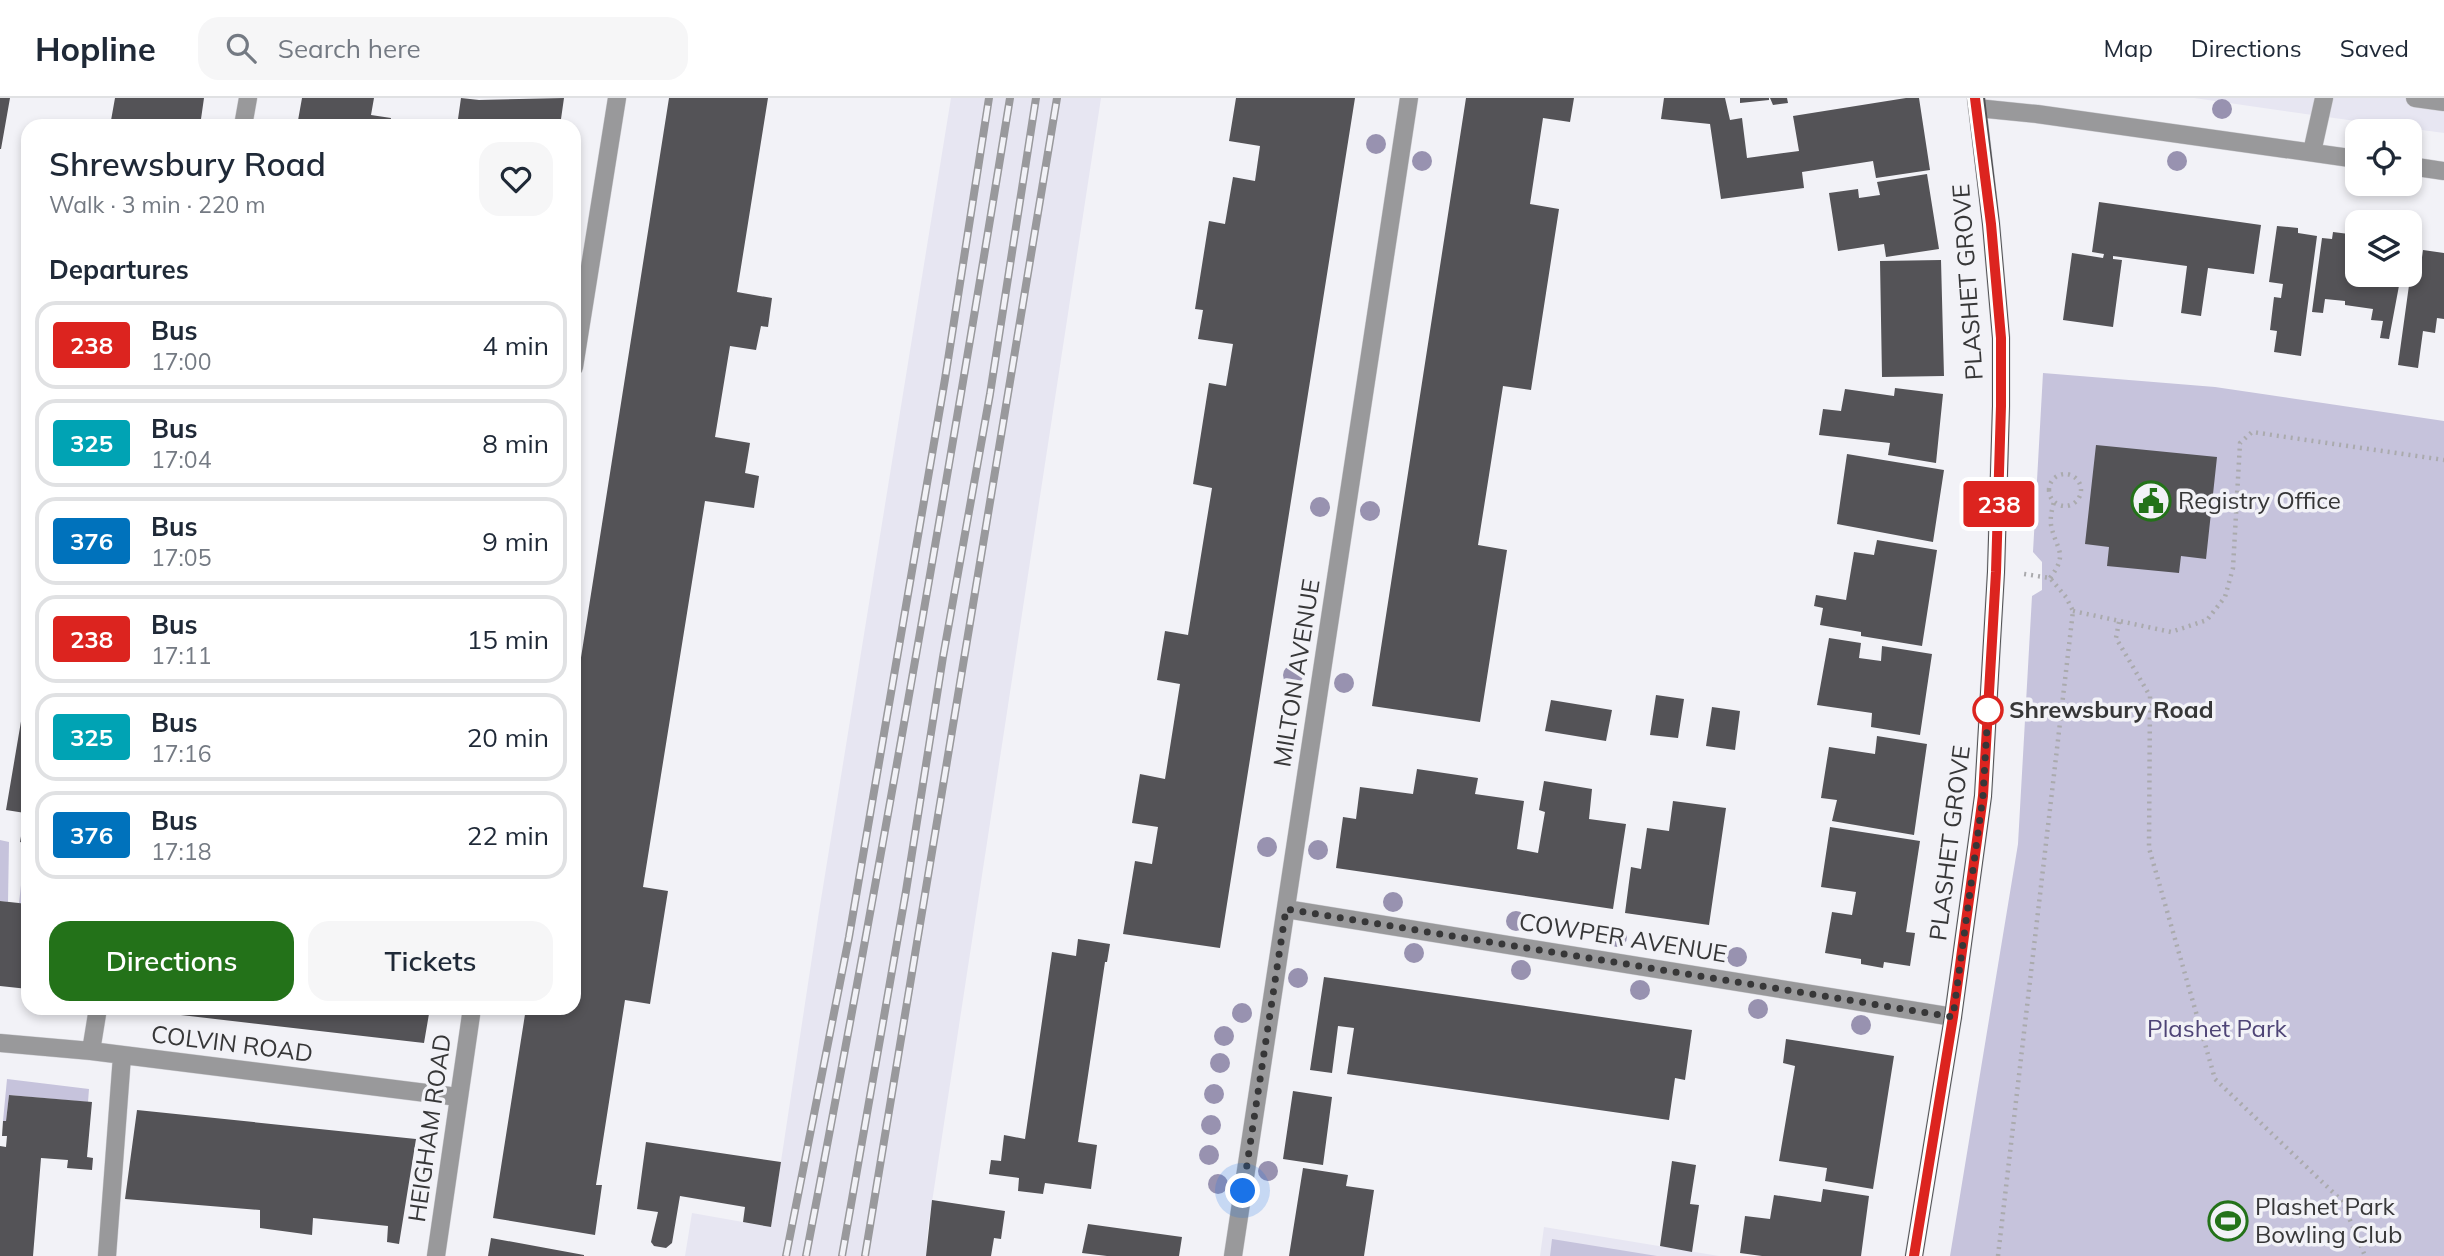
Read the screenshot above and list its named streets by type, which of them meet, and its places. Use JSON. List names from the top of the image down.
{
  "streets": {
    "main road": ["PLASHET GROVE"],
    "street": [
      "MILTON AVENUE",
      "COWPER AVENUE",
      "COLVIN ROAD",
      "HEIGHAM ROAD"
    ]
  },
  "crossings": [
    ["PLASHET GROVE", "COWPER AVENUE"],
    ["MILTON AVENUE", "COWPER AVENUE"],
    ["COLVIN ROAD", "HEIGHAM ROAD"]
  ],
  "parks": ["Plashet Park"],
  "places": {
    "public building": ["Registry Office"],
    "other": ["Shrewsbury Road"],
    "sports": ["Plashet Park Bowling Club"]
  },
  "lines": ["bus line 238"],
  "page": {
    "header": "Hopline",
    "search": "Search here",
    "nav": ["Map", "Directions", "Saved"],
    "on_map": "238",
    "heading": [
      ["Shrewsbury Road", "Walk · 3 min · 220 m"],
      "Departures"
    ],
    "list": [
      {
        "mark": "238",
        "name": "Bus",
        "note": "17:00",
        "value": "4 min"
      },
      {
        "mark": "325",
        "name": "Bus",
        "note": "17:04",
        "value": "8 min"
      },
      {
        "mark": "376",
        "name": "Bus",
        "note": "17:05",
        "value": "9 min"
      },
      {
        "mark": "238",
        "name": "Bus",
        "note": "17:11",
        "value": "15 min"
      },
      {
        "mark": "325",
        "name": "Bus",
        "note": "17:16",
        "value": "20 min"
      },
      {
        "mark": "376",
        "name": "Bus",
        "note": "17:18",
        "value": "22 min"
      }
    ],
    "buttons": ["Directions", "Tickets"]
  }
}
